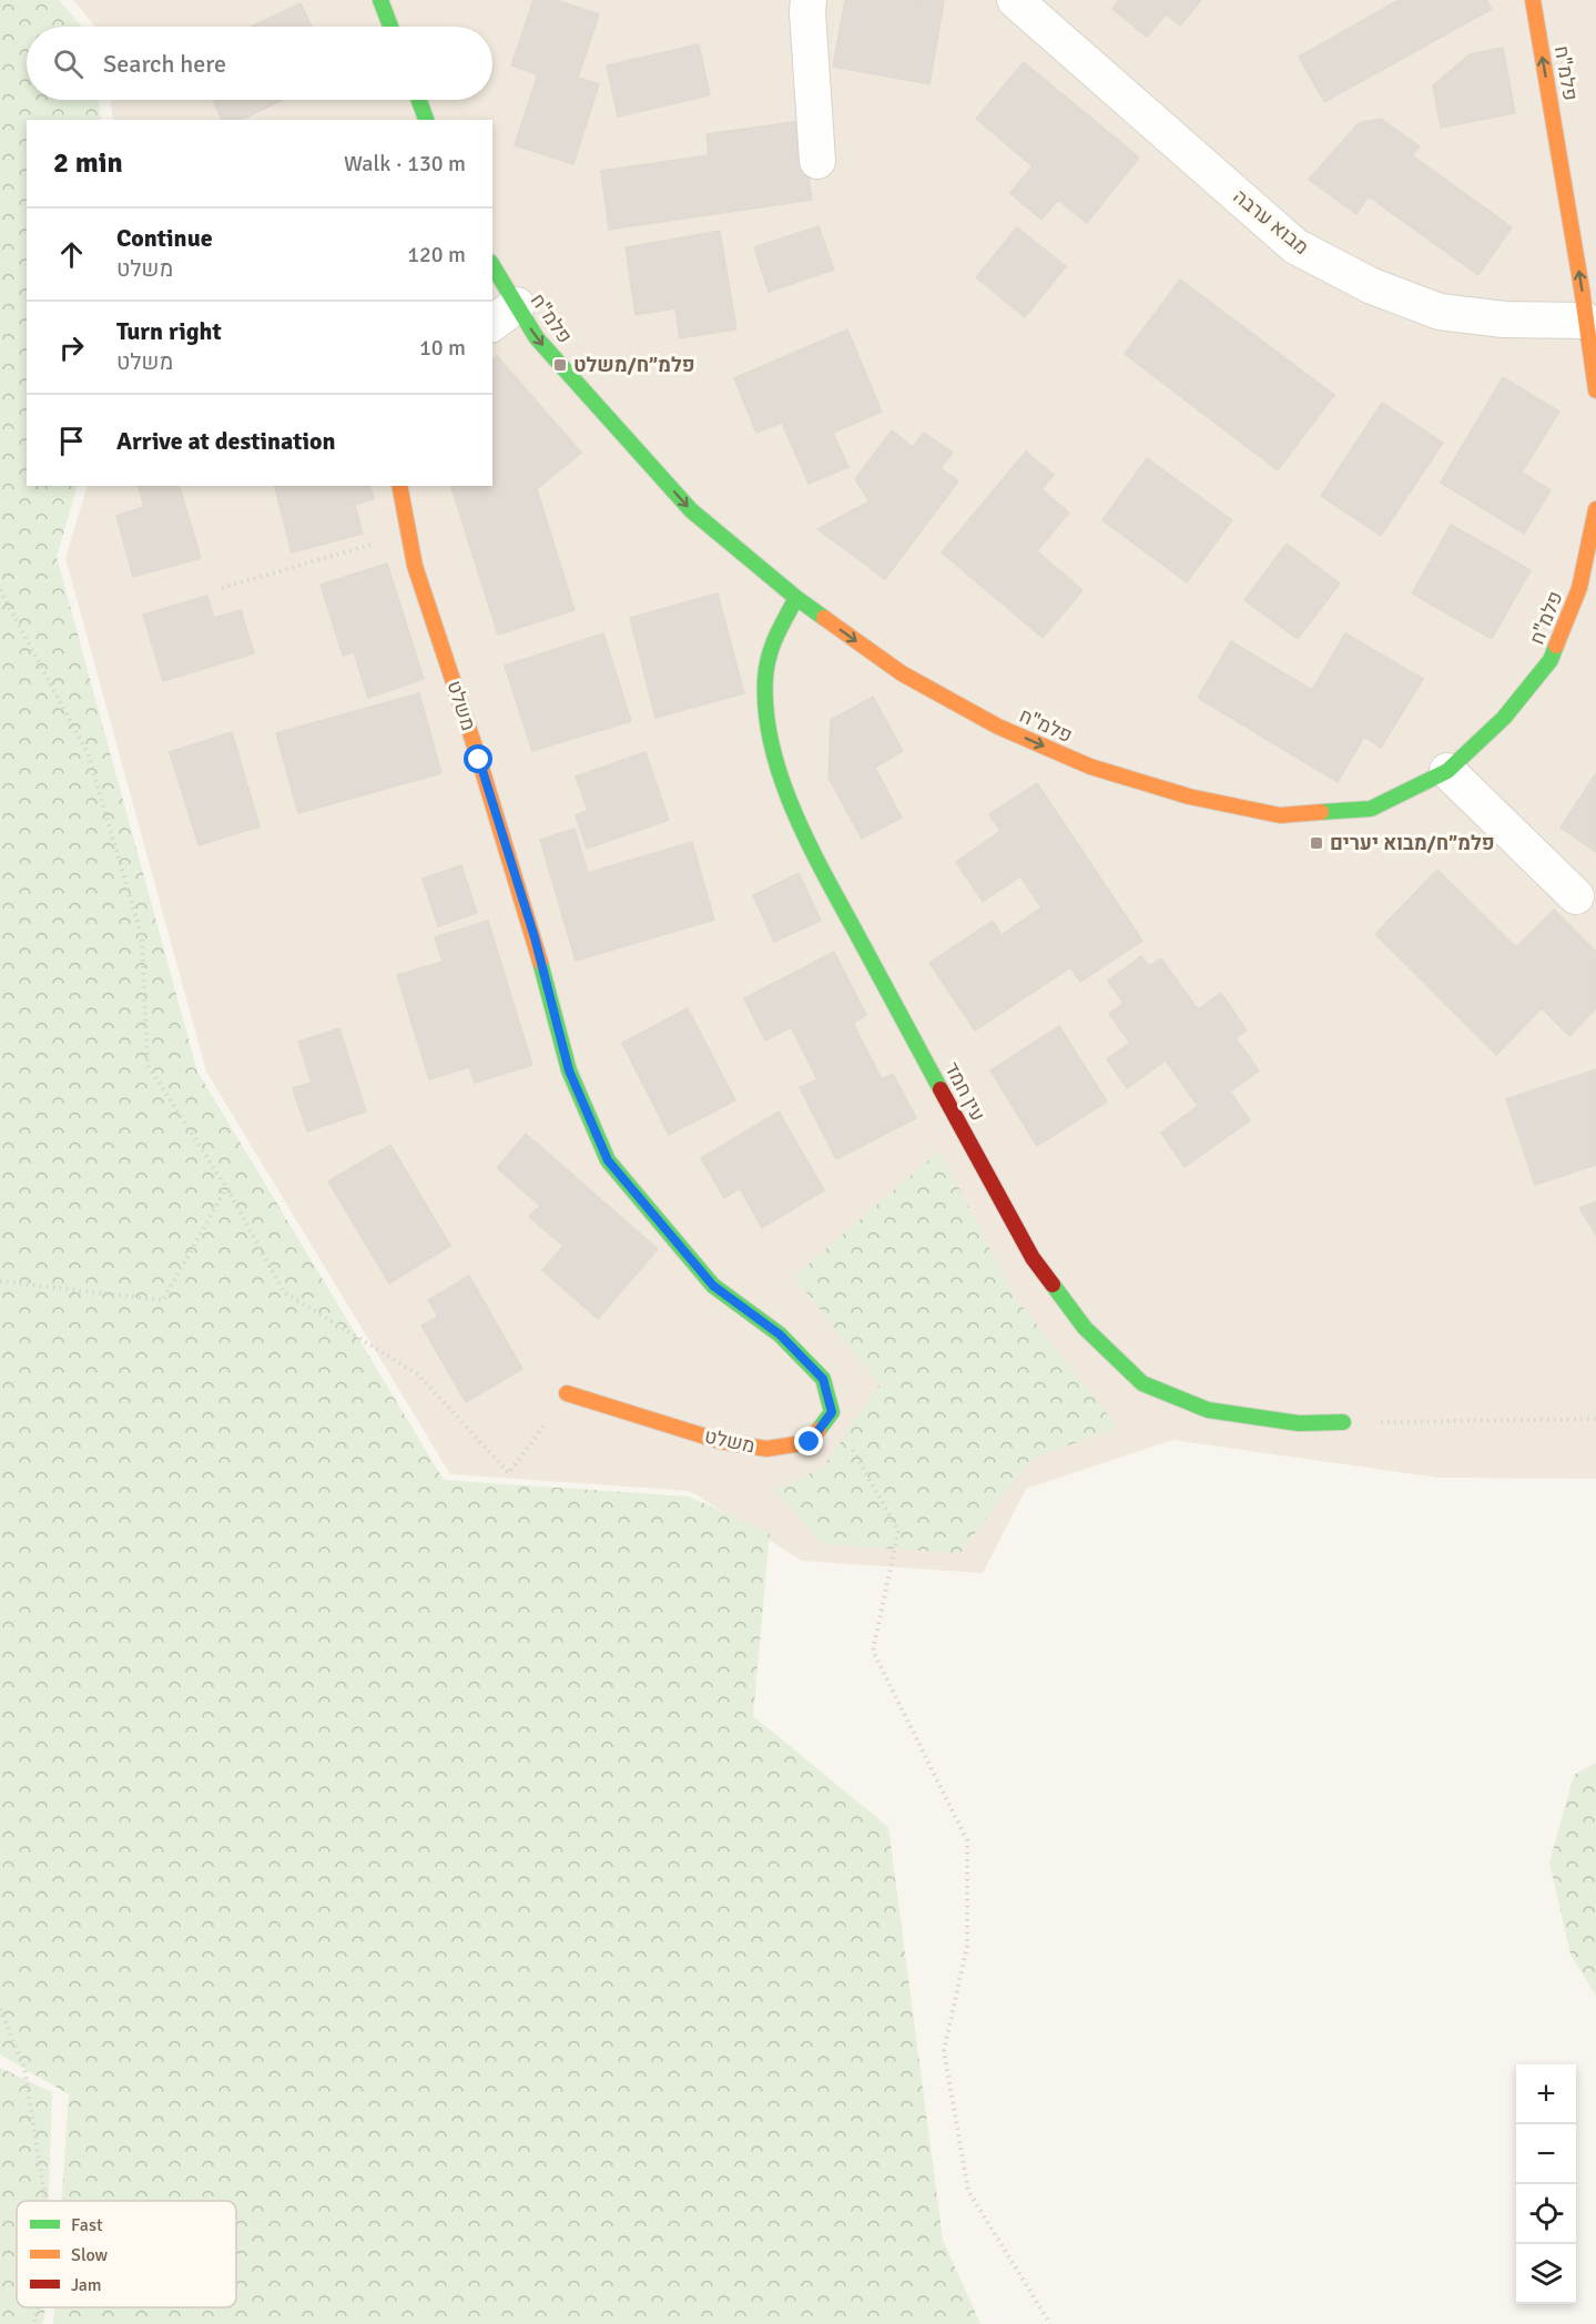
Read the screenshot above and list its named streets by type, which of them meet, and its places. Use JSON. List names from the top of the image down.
{
  "streets": {
    "street": [
      "פלמ\"ח",
      "מבוא ערבה",
      "משלט",
      "עין חמד"
    ]
  },
  "crossings": [
    ["פלמ\"ח", "מבוא ערבה"],
    ["פלמ\"ח", "עין חמד"]
  ],
  "places": {
    "transit": ["פלמ״ח/משלט", "פלמ״ח/מבוא יערים"]
  },
  "legend": ["Fast", "Slow", "Jam"],
  "page": {
    "search": "Search here",
    "heading": ["2 min", "Walk · 130 m"],
    "list": [
      ["Continue", "משלט", "120 m"],
      ["Turn right", "משלט", "10 m"],
      "Arrive at destination"
    ],
    "map_buttons": ["+", "−"]
  }
}
